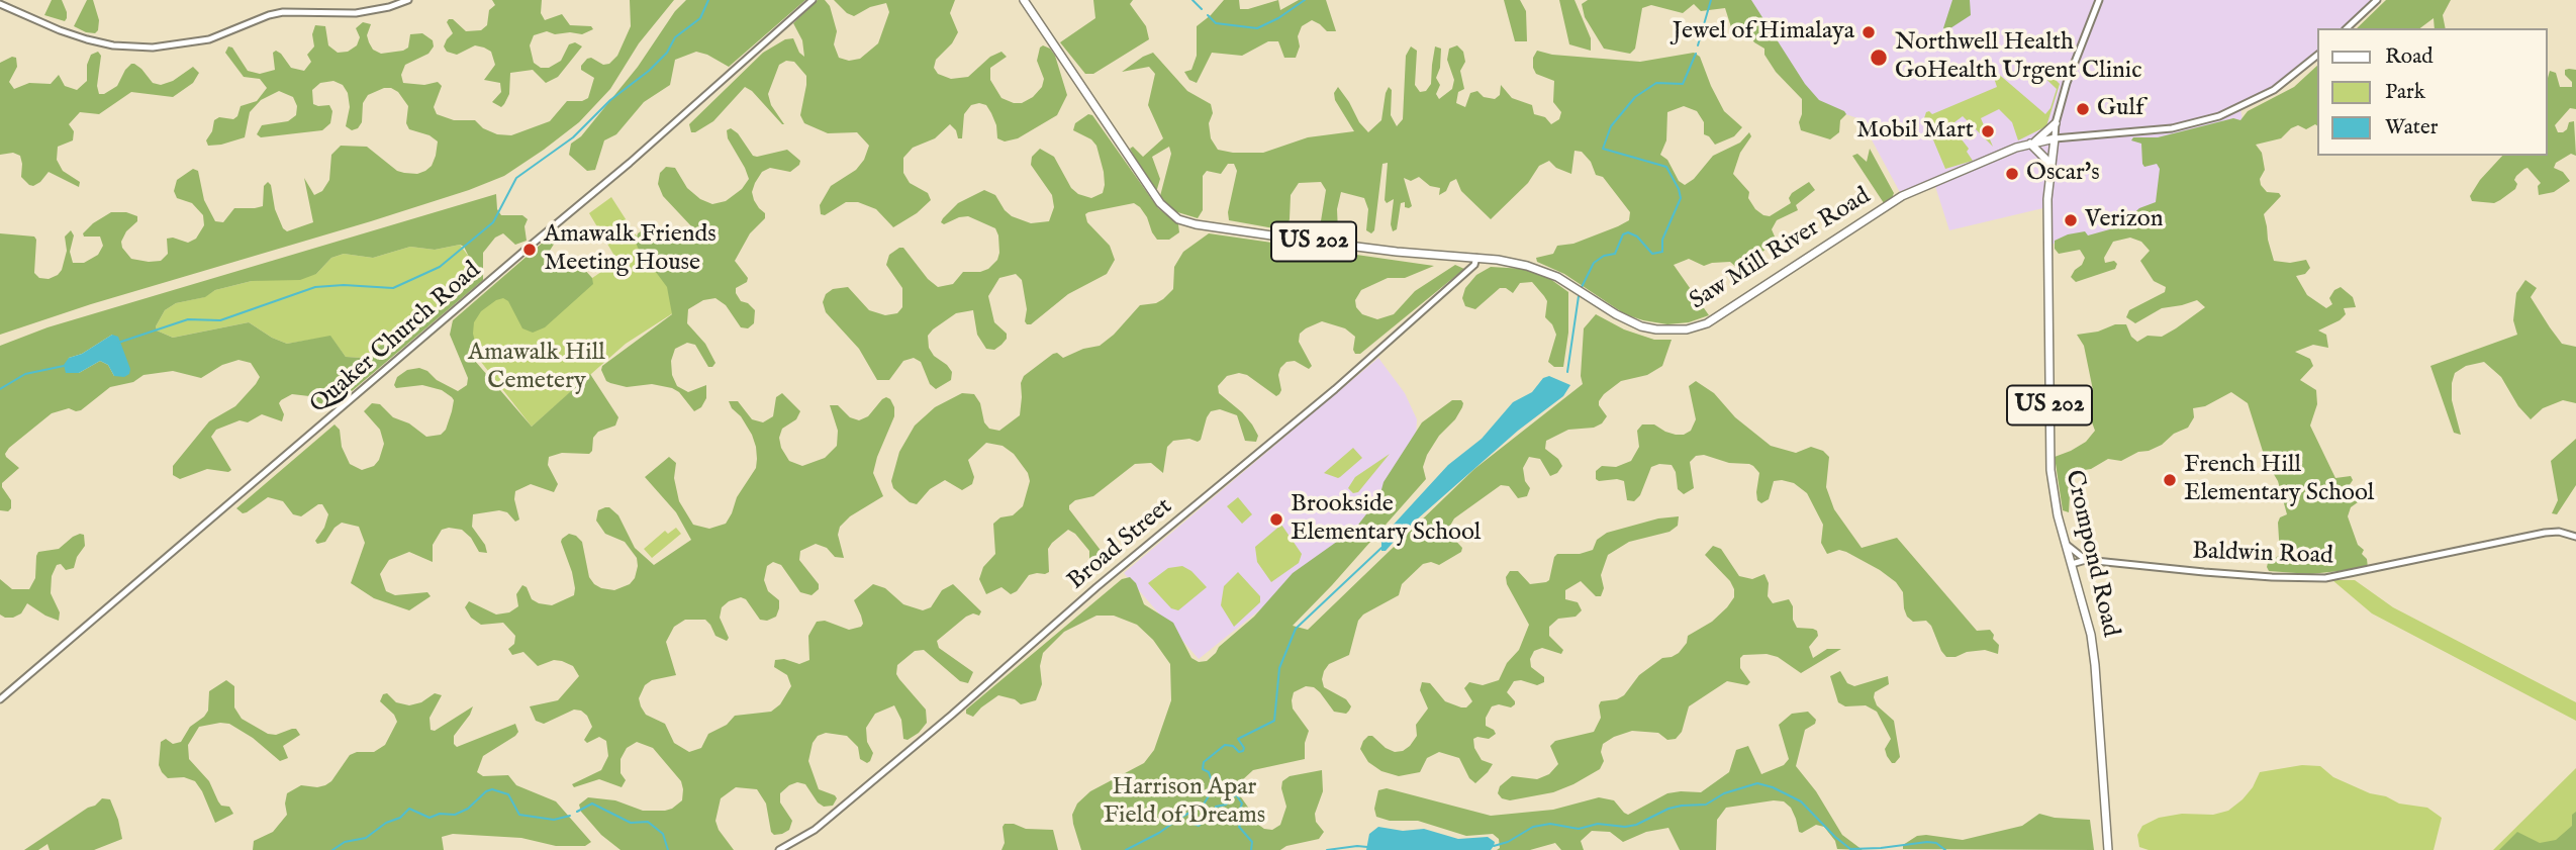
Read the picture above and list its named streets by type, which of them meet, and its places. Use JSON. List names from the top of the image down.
{
  "streets": {
    "highway": ["US 202", "Saw Mill River Road", "Crompond Road"],
    "street": ["Quaker Church Road", "Broad Street", "Baldwin Road"]
  },
  "crossings": [
    ["Saw Mill River Road", "Broad Street"],
    ["Saw Mill River Road", "Crompond Road"],
    ["Crompond Road", "Baldwin Road"]
  ],
  "parks": ["Amawalk Hill Cemetery", "Harrison Apar Field of Dreams"],
  "places": [
    "Jewel of Himalaya",
    "Northwell Health GoHealth Urgent Clinic",
    "Gulf",
    "Mobil Mart",
    "Oscar's",
    "Verizon",
    "Amawalk Friends Meeting House",
    "French Hill Elementary School",
    "Brookside Elementary School"
  ],
  "legend": ["Road", "Park", "Water"]
}
